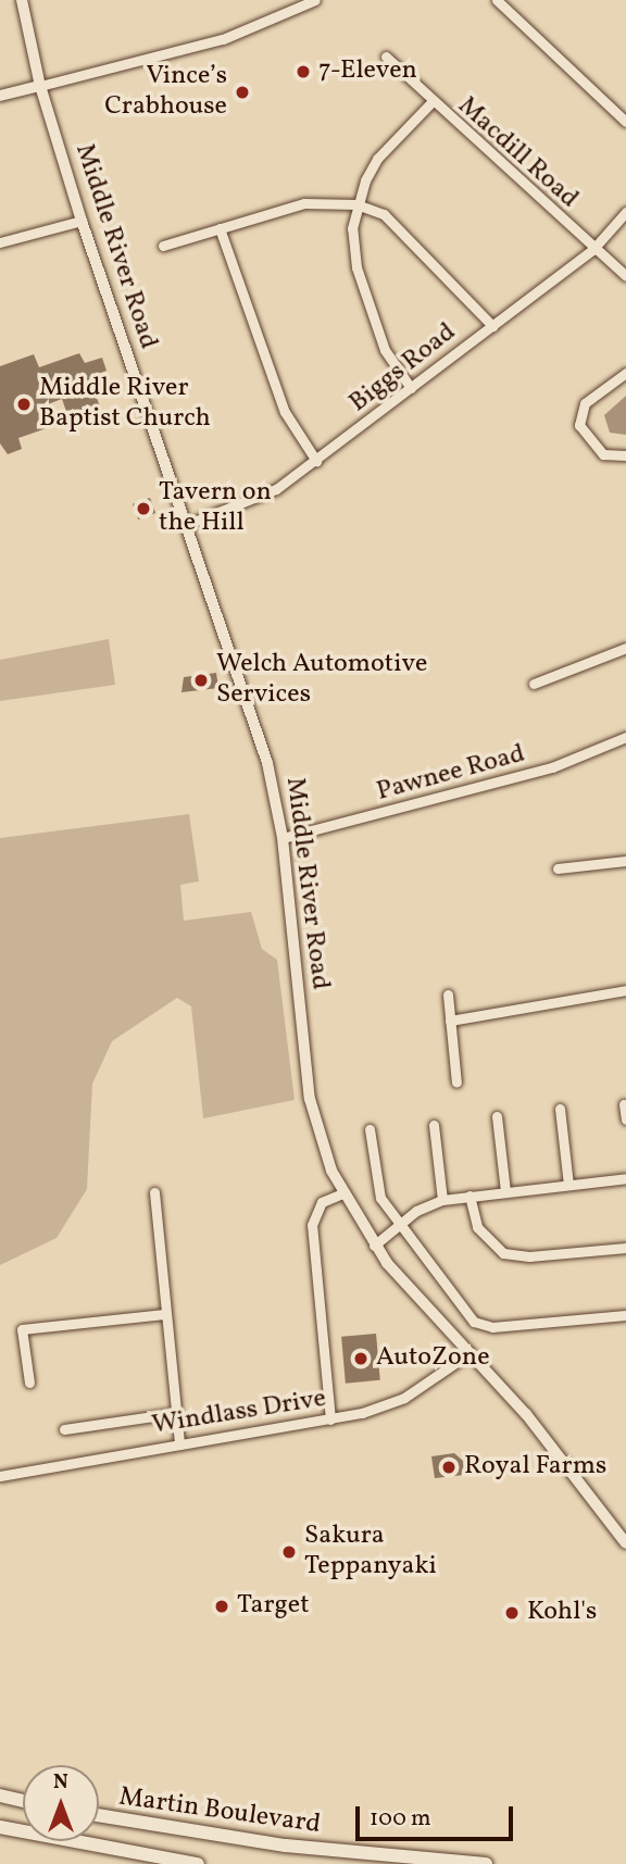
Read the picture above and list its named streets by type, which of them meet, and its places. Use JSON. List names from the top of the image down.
{
  "streets": {
    "main road": ["Martin Boulevard"],
    "street": [
      "Macdill Road",
      "Middle River Road",
      "Biggs Road",
      "Pawnee Road",
      "Windlass Drive"
    ]
  },
  "crossings": [
    ["Macdill Road", "Biggs Road"],
    ["Middle River Road", "Biggs Road"],
    ["Middle River Road", "Pawnee Road"],
    ["Middle River Road", "Windlass Drive"]
  ],
  "places": [
    "7-Eleven",
    "Vince’s Crabhouse",
    "Middle River Baptist Church",
    "Tavern on the Hill",
    "Welch Automotive Services",
    "AutoZone",
    "Royal Farms",
    "Sakura Teppanyaki",
    "Target",
    "Kohl's"
  ],
  "scale_bar": "100 m",
  "north": "top"
}
